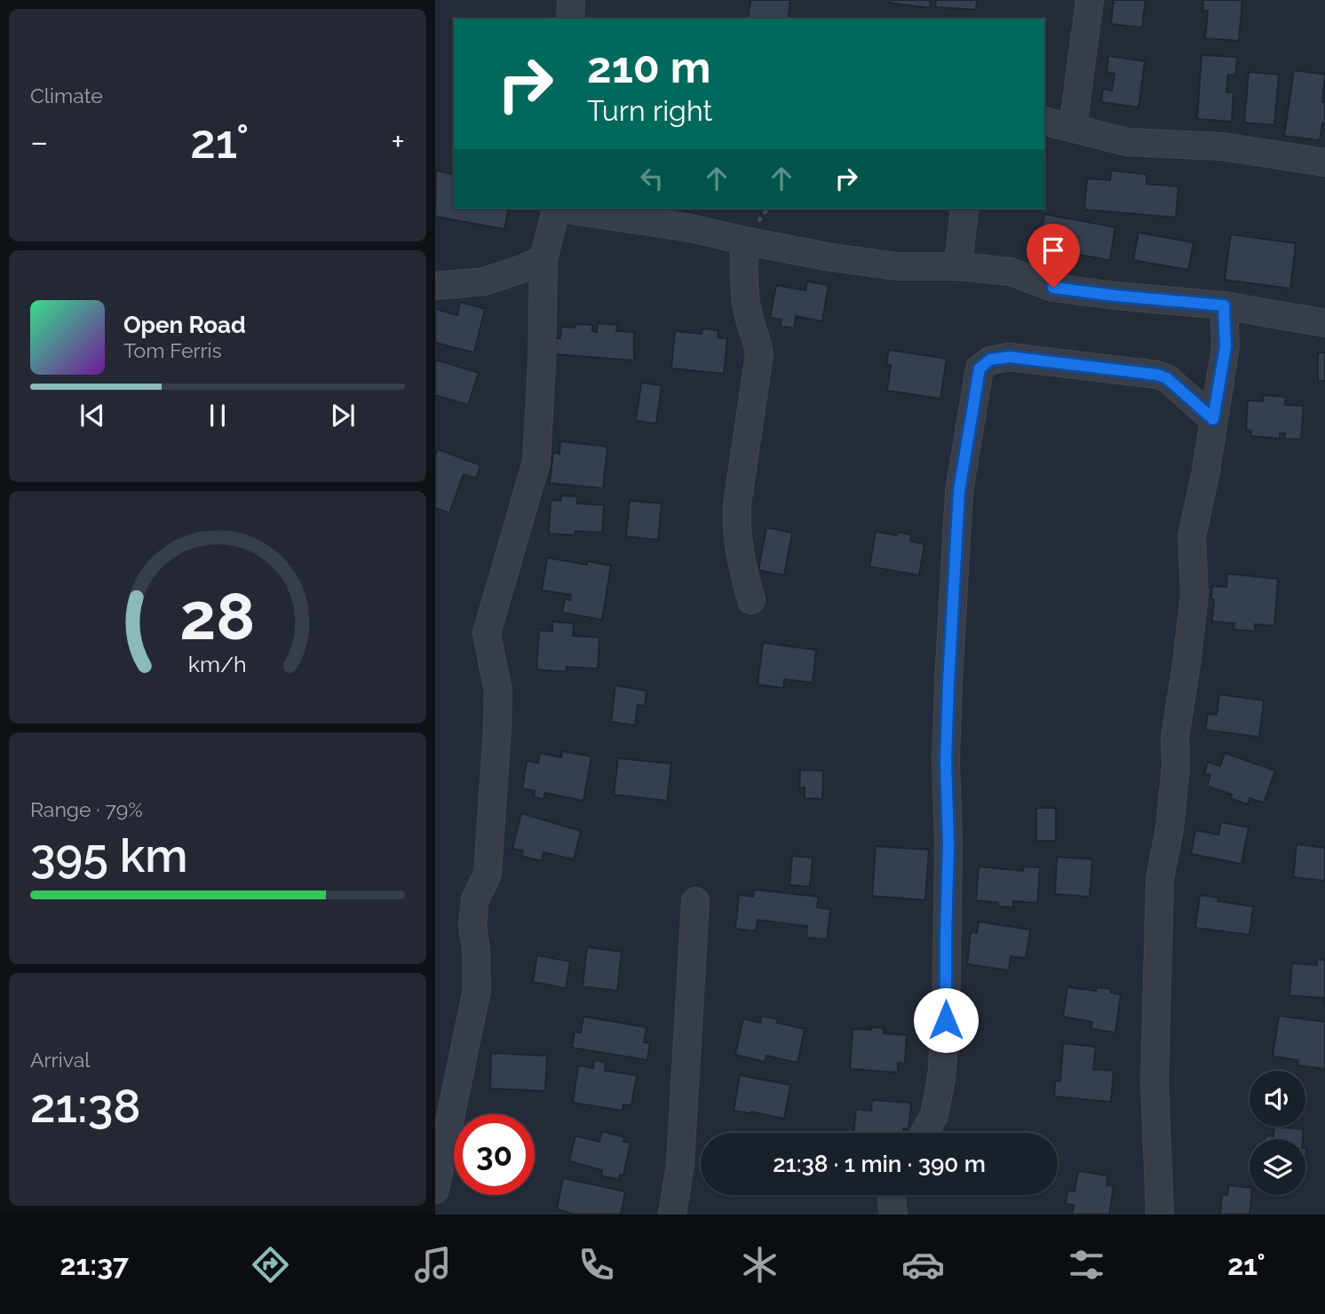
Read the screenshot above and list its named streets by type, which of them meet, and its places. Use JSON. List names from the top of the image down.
{
  "page": {
    "tile": [
      "Climate",
      ["Range · 79%", "395 km"],
      ["Arrival", "21:38"]
    ],
    "turn": ["210 m", "Turn right"],
    "heat": ["−", "21°", "+"],
    "song": ["Open Road", "Tom Ferris"],
    "limit": "30",
    "trip": "21:38 · 1 min · 390 m",
    "tabs": ["21:37", "21°"],
    "gauge": ["28", "km/h"]
  }
}
